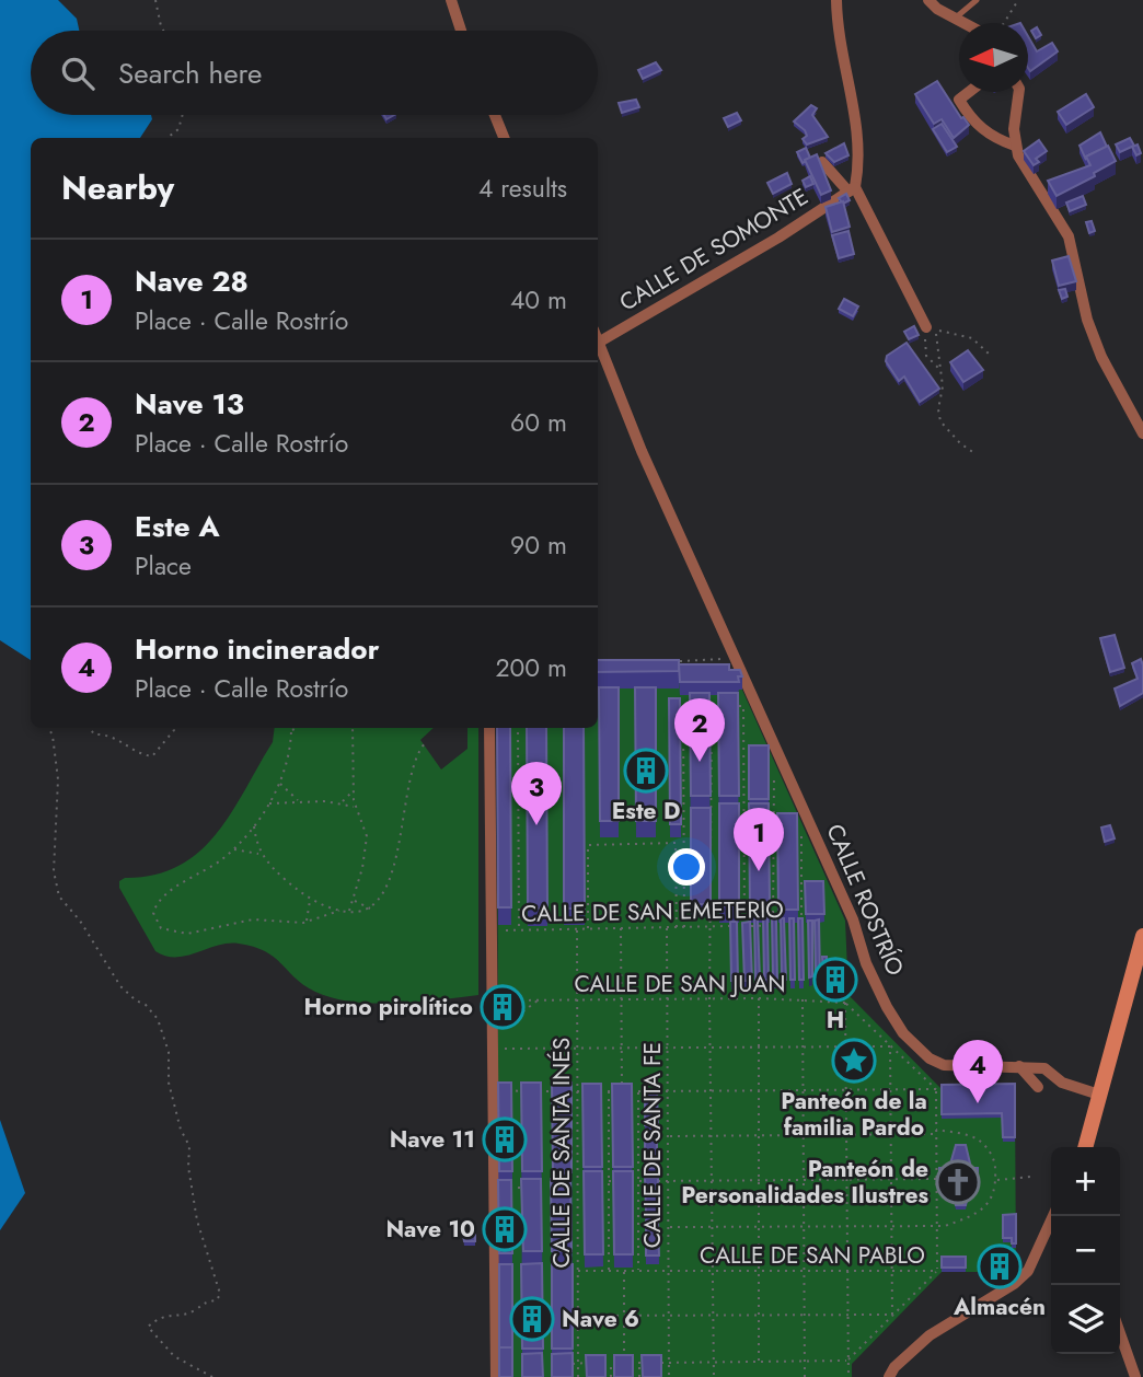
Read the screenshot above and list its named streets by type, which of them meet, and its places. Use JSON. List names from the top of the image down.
{
  "streets": {
    "street": ["CALLE DE SOMONTE", "CALLE ROSTRÍO"],
    "path": [
      "CALLE DE SAN EMETERIO",
      "CALLE DE SAN JUAN",
      "CALLE DE SANTA FE",
      "CALLE DE SANTA INÉS",
      "CALLE DE SAN PABLO"
    ]
  },
  "crossings": [
    ["CALLE DE SOMONTE", "CALLE ROSTRÍO"],
    ["CALLE DE SAN EMETERIO", "CALLE DE SANTA FE"],
    ["CALLE DE SAN EMETERIO", "CALLE DE SANTA INÉS"],
    ["CALLE DE SAN JUAN", "CALLE DE SANTA FE"],
    ["CALLE DE SAN JUAN", "CALLE DE SANTA INÉS"],
    ["CALLE DE SANTA FE", "CALLE DE SAN PABLO"],
    ["CALLE DE SANTA INÉS", "CALLE DE SAN PABLO"]
  ],
  "places": {
    "building": [
      "Este D",
      "H",
      "Horno pirolítico",
      "Nave 11",
      "Nave 10",
      "Almacén",
      "Nave 6"
    ],
    "place": ["Panteón de la familia Pardo"],
    "church": ["Panteón de Personalidades Ilustres"]
  },
  "north": "left",
  "page": {
    "search": "Search here",
    "heading": ["Nearby", "4 results"],
    "list": [
      {
        "mark": "1",
        "name": "Nave 28",
        "note": "Place · Calle Rostrío",
        "value": "40 m"
      },
      {
        "mark": "2",
        "name": "Nave 13",
        "note": "Place · Calle Rostrío",
        "value": "60 m"
      },
      {
        "mark": "3",
        "name": "Este A",
        "note": "Place",
        "value": "90 m"
      },
      {
        "mark": "4",
        "name": "Horno incinerador",
        "note": "Place · Calle Rostrío",
        "value": "200 m"
      }
    ],
    "pins": [
      "2",
      "3",
      "1",
      "4"
    ],
    "map_buttons": ["+", "−"]
  }
}
